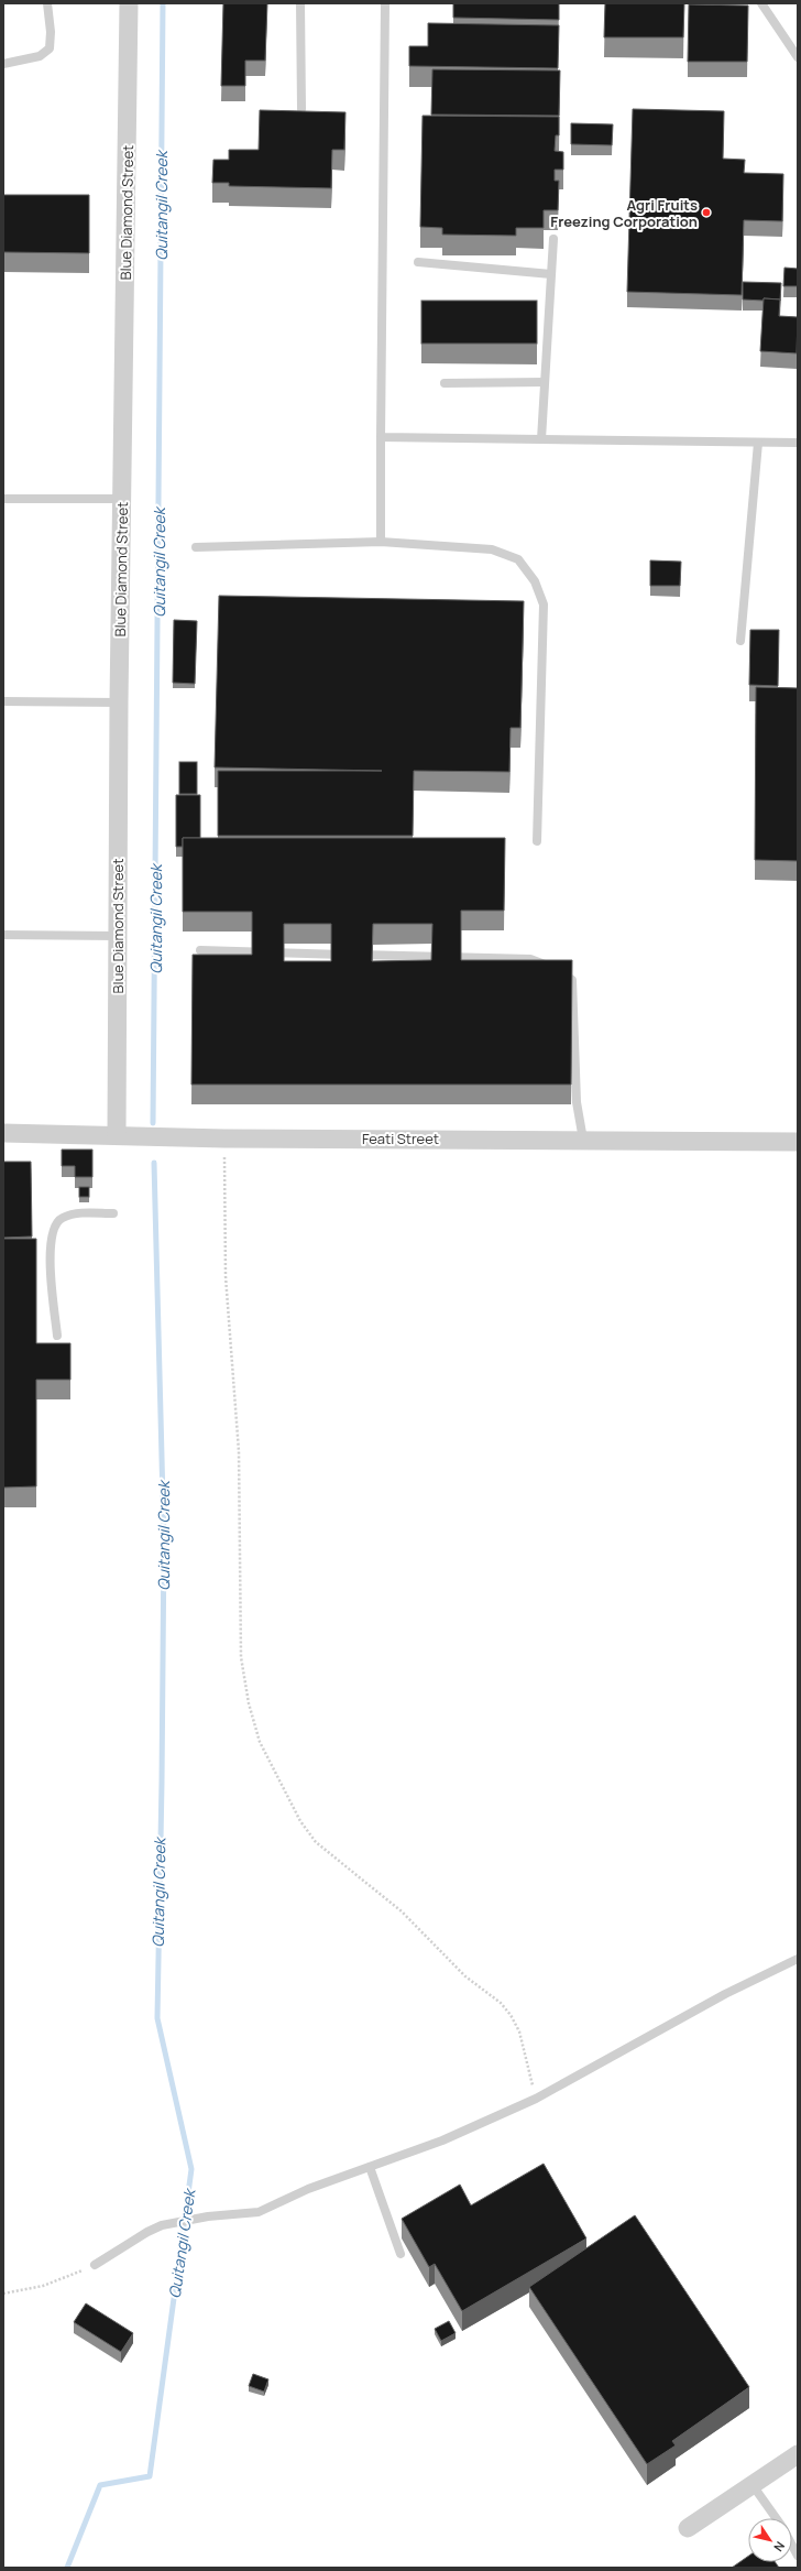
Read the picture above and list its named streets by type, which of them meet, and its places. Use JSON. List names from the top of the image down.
{
  "streets": {
    "street": ["Blue Diamond Street", "Feati Street"]
  },
  "crossings": [
    ["Blue Diamond Street", "Feati Street"]
  ],
  "water": ["Quitangil Creek"],
  "places": ["Agri Fruits Freezing Corporation"],
  "north": "bottom right"
}
